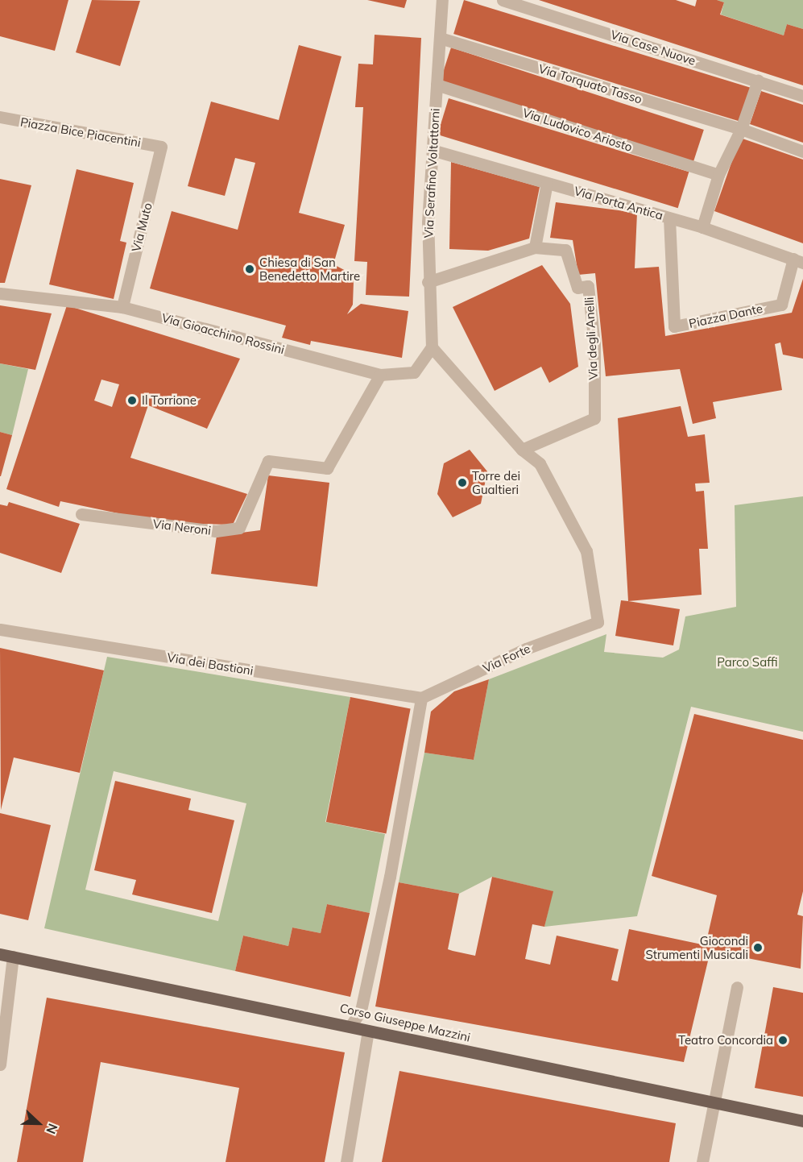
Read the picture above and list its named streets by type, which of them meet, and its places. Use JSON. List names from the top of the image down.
{
  "streets": {
    "main road": ["Corso Giuseppe Mazzini"],
    "street": [
      "Via Case Nuove",
      "Via Torquato Tasso",
      "Via Ludovico Ariosto",
      "Piazza Bice Piacentini",
      "Via Serafino Voltattorni",
      "Via Porta Antica",
      "Via Muto",
      "Piazza Dante",
      "Via Gioacchino Rossini",
      "Via degli Anelli",
      "Via Neroni",
      "Via Forte",
      "Via dei Bastioni"
    ]
  },
  "crossings": [
    ["Via Torquato Tasso", "Via Serafino Voltattorni"],
    ["Via Ludovico Ariosto", "Via Serafino Voltattorni"],
    ["Piazza Bice Piacentini", "Via Muto"],
    ["Via Serafino Voltattorni", "Via Porta Antica"],
    ["Via Serafino Voltattorni", "Via Gioacchino Rossini"],
    ["Via Serafino Voltattorni", "Via degli Anelli"],
    ["Via Serafino Voltattorni", "Via Forte"],
    ["Via Porta Antica", "Piazza Dante"],
    ["Via Muto", "Via Gioacchino Rossini"],
    ["Via Gioacchino Rossini", "Via Neroni"],
    ["Via Gioacchino Rossini", "Via Forte"],
    ["Via degli Anelli", "Via Forte"],
    ["Via Forte", "Via dei Bastioni"]
  ],
  "parks": ["Parco Saffi"],
  "places": [
    "Chiesa di San Benedetto Martire",
    "Il Torrione",
    "Torre dei Gualtieri",
    "Giocondi Strumenti Musicali",
    "Teatro Concordia"
  ],
  "north": "right"
}
